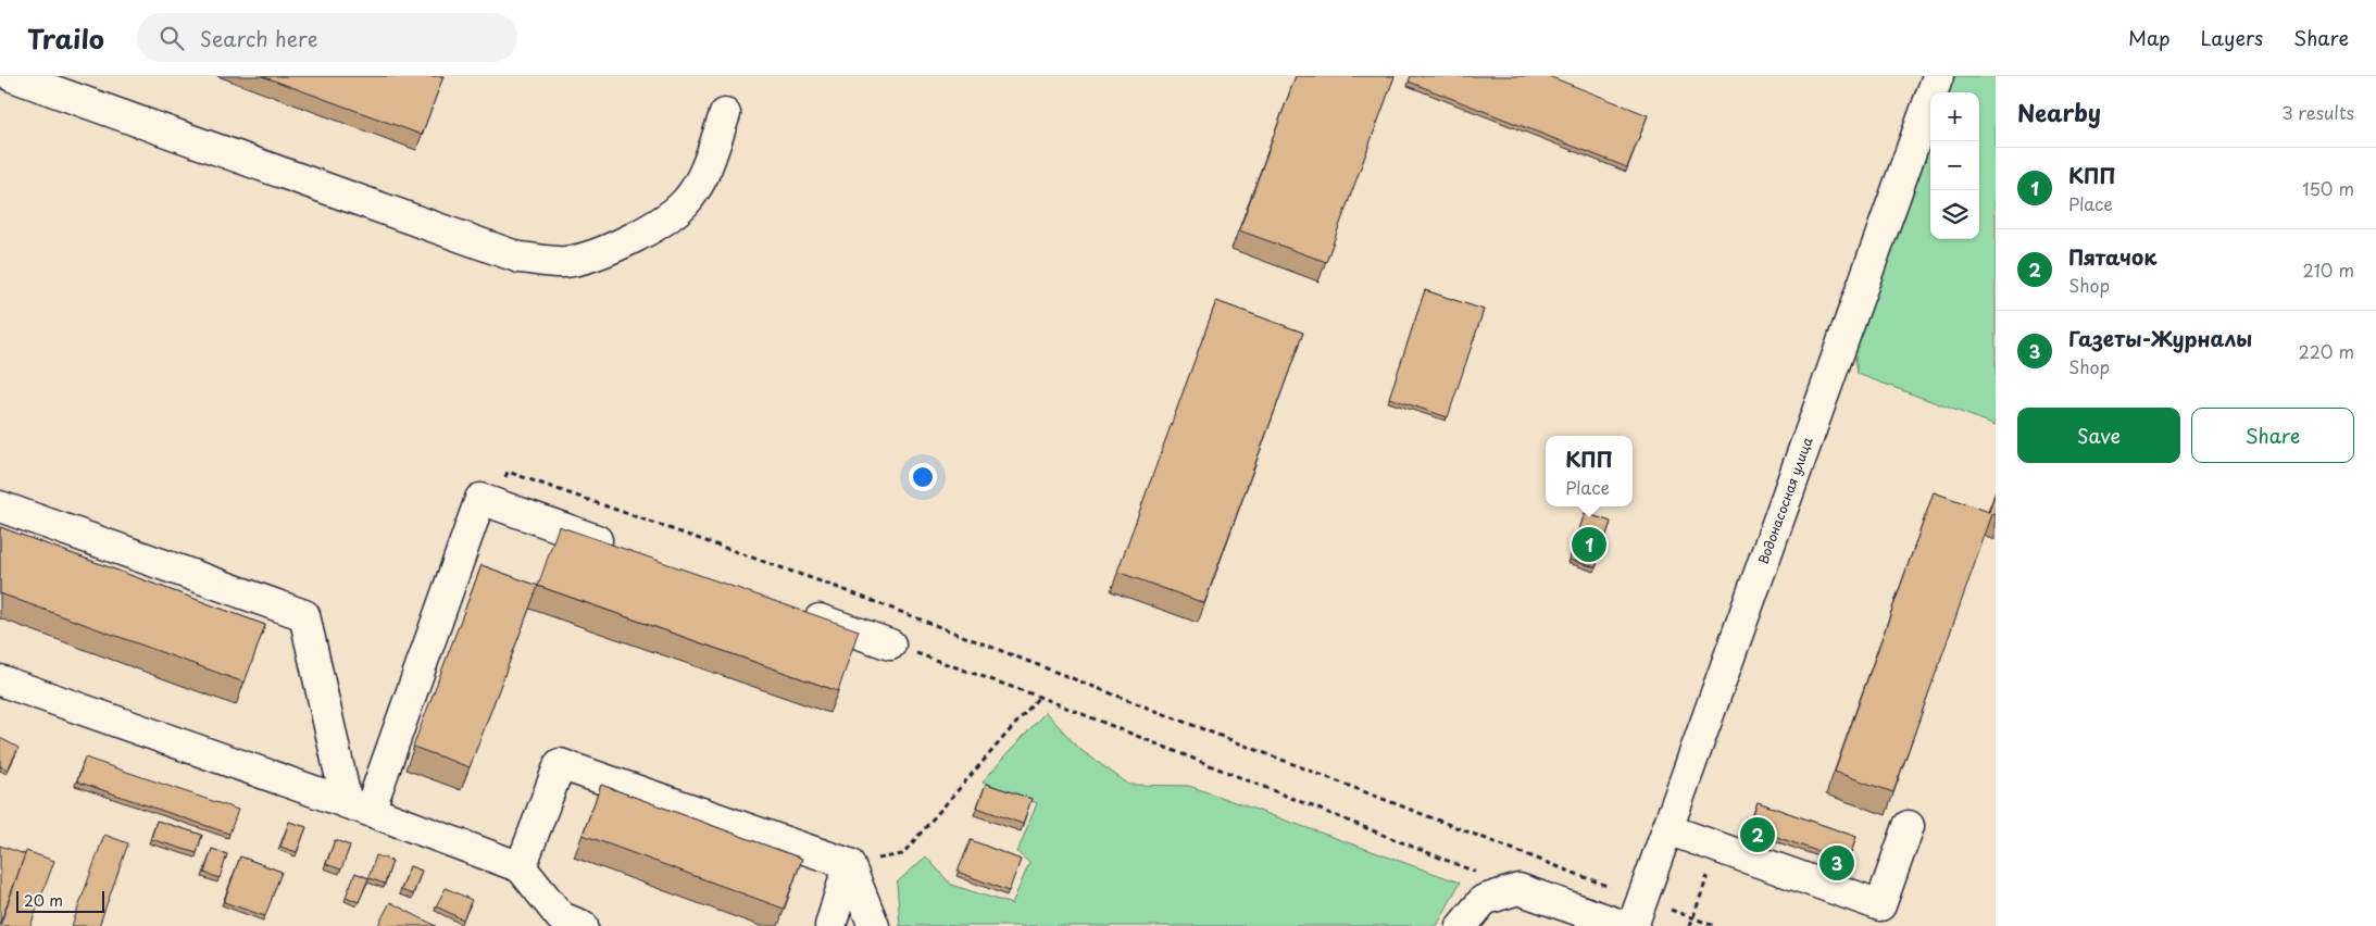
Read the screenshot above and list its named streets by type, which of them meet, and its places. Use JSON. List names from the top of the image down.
{
  "streets": {
    "street": ["Водонасосная улица"]
  },
  "scale_bar": "20 m",
  "page": {
    "header": "Trailo",
    "search": "Search here",
    "nav": ["Map", "Layers", "Share"],
    "heading": ["Nearby", "3 results"],
    "map_buttons": ["+", "−"],
    "list": [
      {
        "mark": "1",
        "name": "КПП",
        "note": "Place",
        "value": "150 m"
      },
      {
        "mark": "2",
        "name": "Пятачок",
        "note": "Shop",
        "value": "210 m"
      },
      {
        "mark": "3",
        "name": "Газеты-Журналы",
        "note": "Shop",
        "value": "220 m"
      }
    ],
    "buttons": ["Save", "Share"],
    "popup": ["КПП", "Place"],
    "pins": ["1", "2", "3"],
    "scale": "20 m"
  }
}
